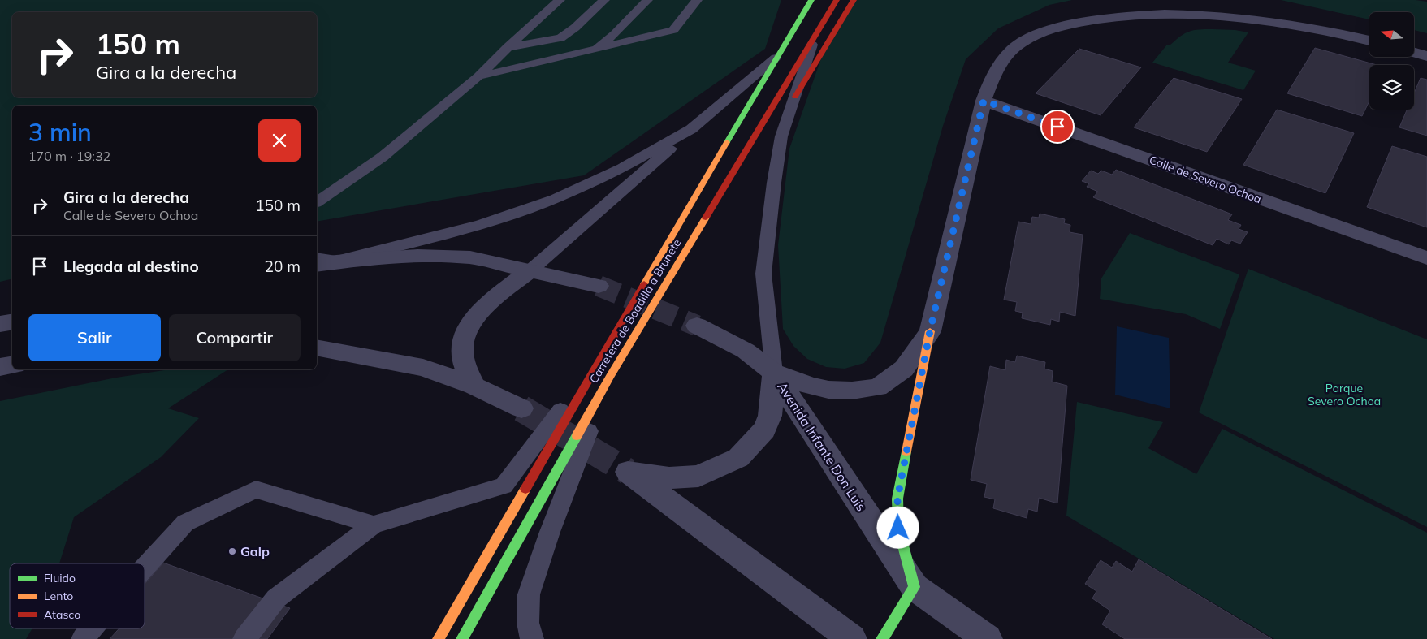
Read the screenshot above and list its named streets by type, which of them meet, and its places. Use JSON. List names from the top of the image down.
{
  "streets": {
    "main road": ["Carretera de Boadilla a Brunete"],
    "street": ["Calle de Severo Ochoa", "Avenida Infante Don Luis"]
  },
  "parks": ["Parque Severo Ochoa"],
  "places": ["Galp"],
  "legend": ["Fluido", "Lento", "Atasco"],
  "north": "left",
  "page": {
    "turn": ["150 m", "Gira a la derecha"],
    "heading": ["3 min", "170 m · 19:32"],
    "list": [
      {
        "name": "Gira a la derecha",
        "note": "Calle de Severo Ochoa",
        "value": "150 m"
      },
      {
        "name": "Llegada al destino",
        "value": "20 m"
      }
    ],
    "buttons": ["Salir", "Compartir"]
  }
}
